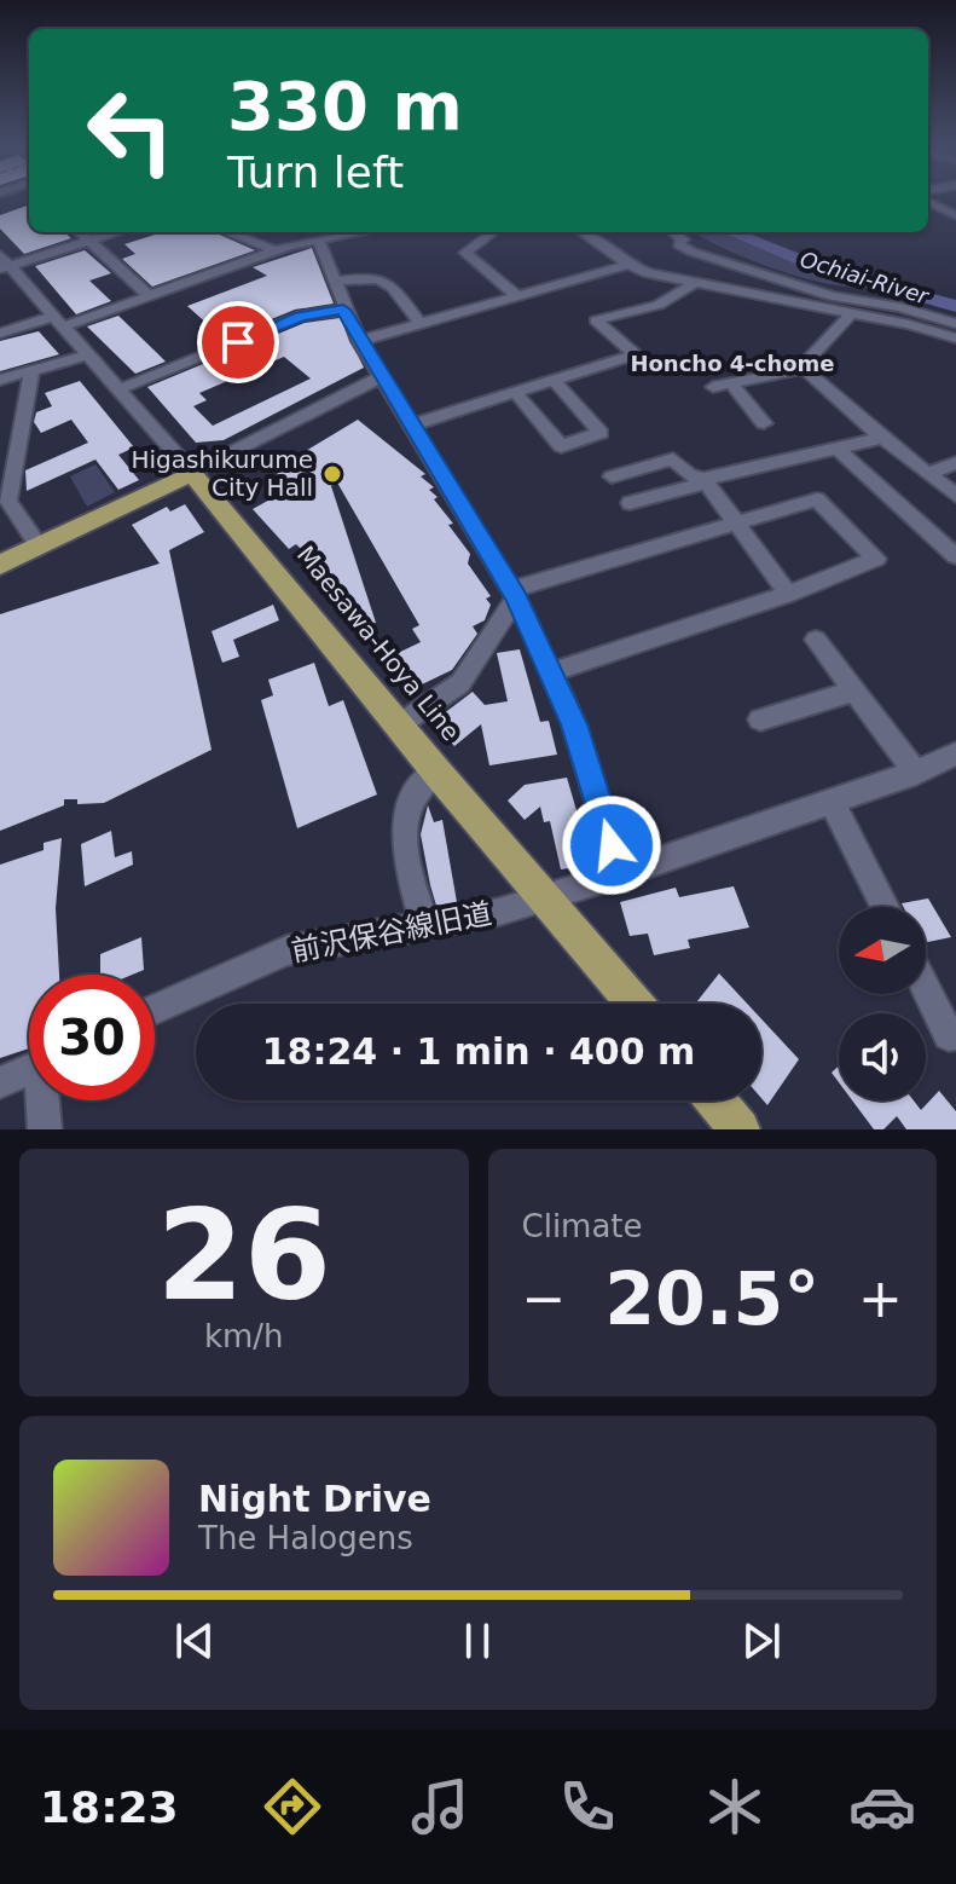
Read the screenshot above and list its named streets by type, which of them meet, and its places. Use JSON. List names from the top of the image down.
{
  "streets": {
    "main road": ["Maesawa-Hoya Line"],
    "street": ["前沢保谷線旧道"]
  },
  "crossings": [
    ["Maesawa-Hoya Line", "前沢保谷線旧道"]
  ],
  "districts": ["Honcho 4-chome"],
  "water": ["Ochiai-River"],
  "places": ["Higashikurume City Hall"],
  "north": "left",
  "page": {
    "turn": ["330 m", "Turn left"],
    "limit": "30",
    "trip": "18:24 · 1 min · 400 m",
    "tile": [
      ["26", "km/h"],
      "Climate"
    ],
    "heat": ["−", "20.5°", "+"],
    "song": ["Night Drive", "The Halogens"],
    "tabs": "18:23"
  }
}
